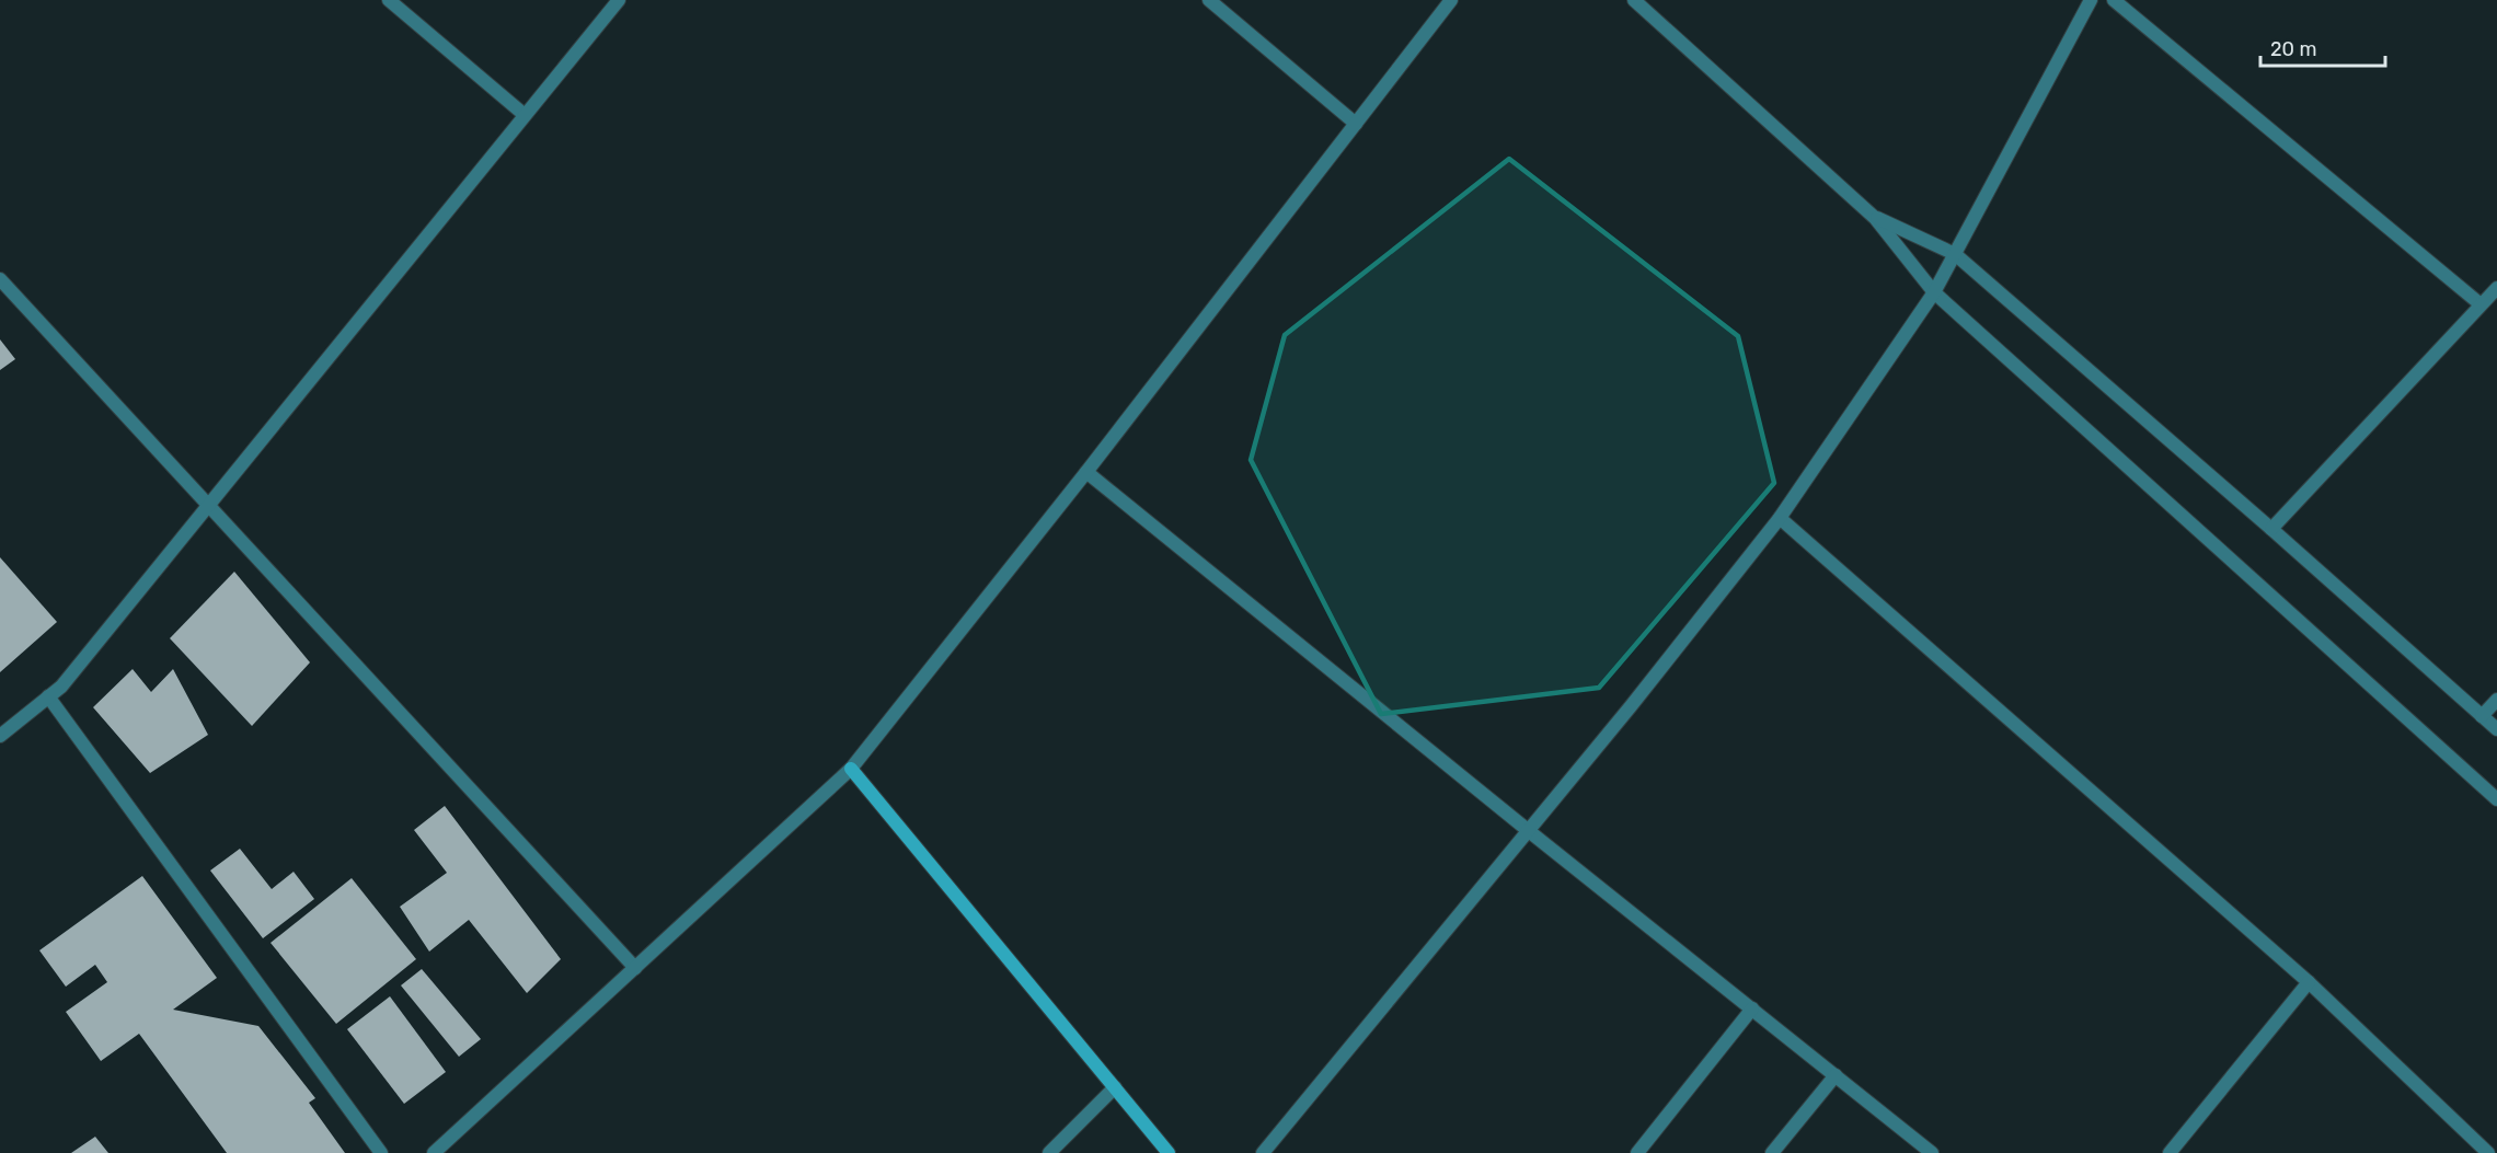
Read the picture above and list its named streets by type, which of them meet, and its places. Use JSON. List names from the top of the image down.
{
  "scale_bar": "20 m"
}
